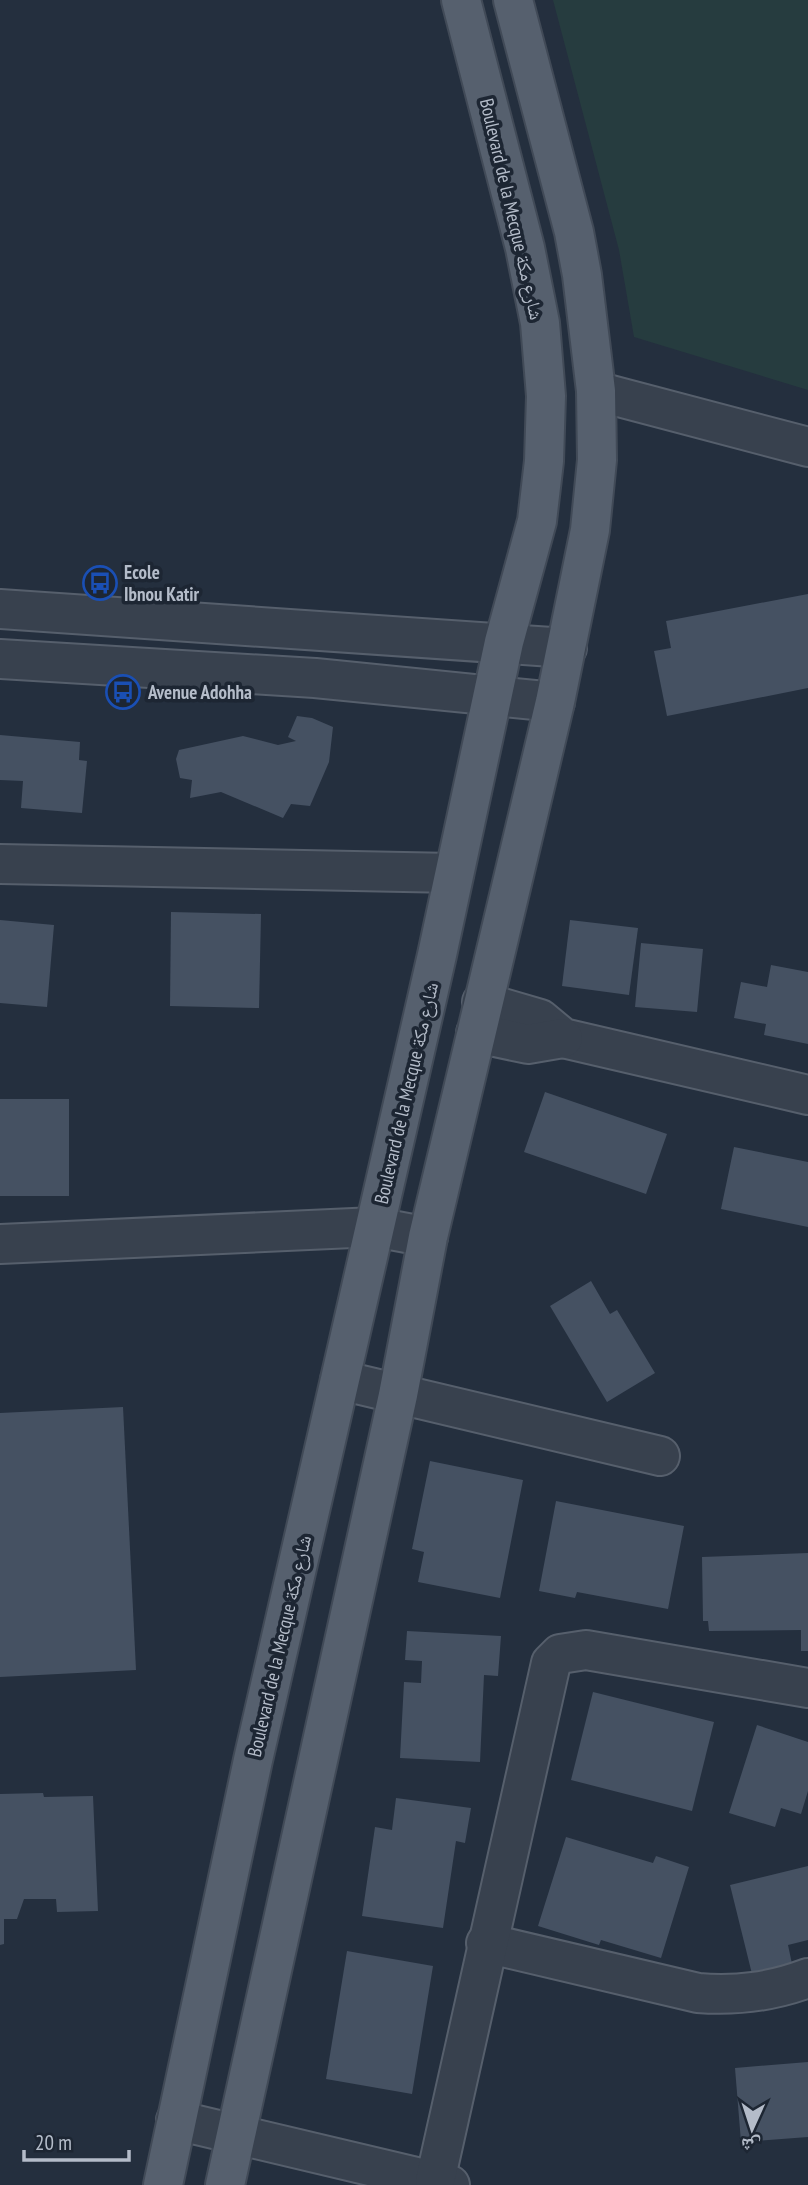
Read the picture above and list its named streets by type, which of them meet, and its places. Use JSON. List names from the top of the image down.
{
  "streets": {
    "main road": ["Boulevard de la Mecque شارع مكة"]
  },
  "places": {
    "bus stop": ["Ecole Ibnou Katir", "Avenue Adohha"]
  },
  "scale_bar": "20 m",
  "north": "bottom"
}
